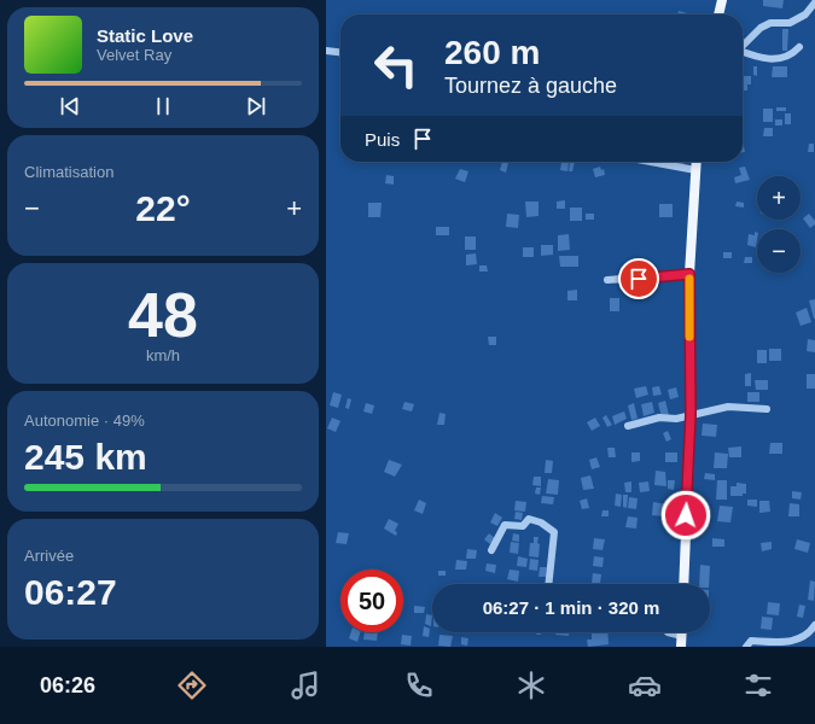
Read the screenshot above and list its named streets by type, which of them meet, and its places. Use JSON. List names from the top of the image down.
{
  "page": {
    "turn": ["260 m", "Tournez à gauche"],
    "song": ["Static Love", "Velvet Ray"],
    "then": "Puis",
    "tile": [
      "Climatisation",
      ["48", "km/h"],
      ["Autonomie · 49%", "245 km"],
      ["Arrivée", "06:27"]
    ],
    "map_buttons": ["+", "−"],
    "heat": ["−", "22°", "+"],
    "limit": "50",
    "trip": "06:27 · 1 min · 320 m",
    "tabs": "06:26"
  }
}
